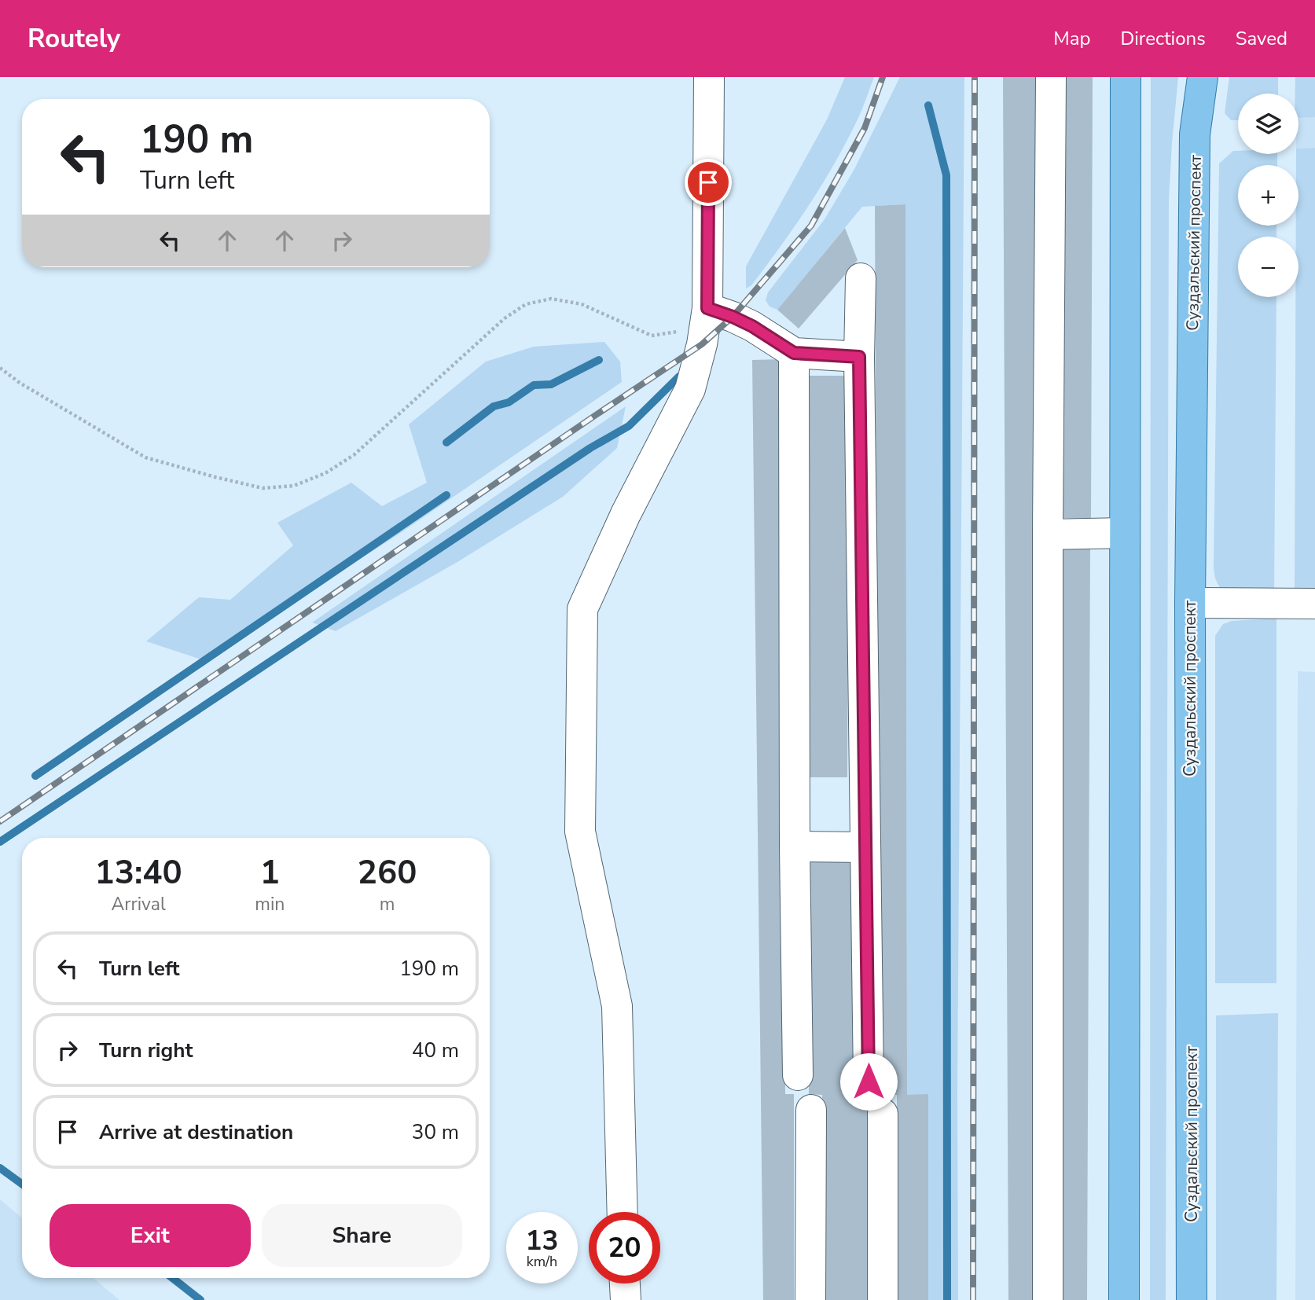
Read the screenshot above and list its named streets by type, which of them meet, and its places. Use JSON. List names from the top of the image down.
{
  "streets": {
    "main road": ["Суздальский проспект"]
  },
  "page": {
    "header": "Routely",
    "nav": ["Map", "Directions", "Saved"],
    "map_buttons": ["+", "−"],
    "turn": ["190 m", "Turn left"],
    "eta": [
      "13:40",
      "Arrival",
      "1",
      "min",
      "260",
      "m"
    ],
    "list": [
      {
        "name": "Turn left",
        "value": "190 m"
      },
      {
        "name": "Turn right",
        "value": "40 m"
      },
      {
        "name": "Arrive at destination",
        "value": "30 m"
      }
    ],
    "buttons": ["Exit", "Share"],
    "speed": "13 km/h",
    "limit": "20"
  }
}
